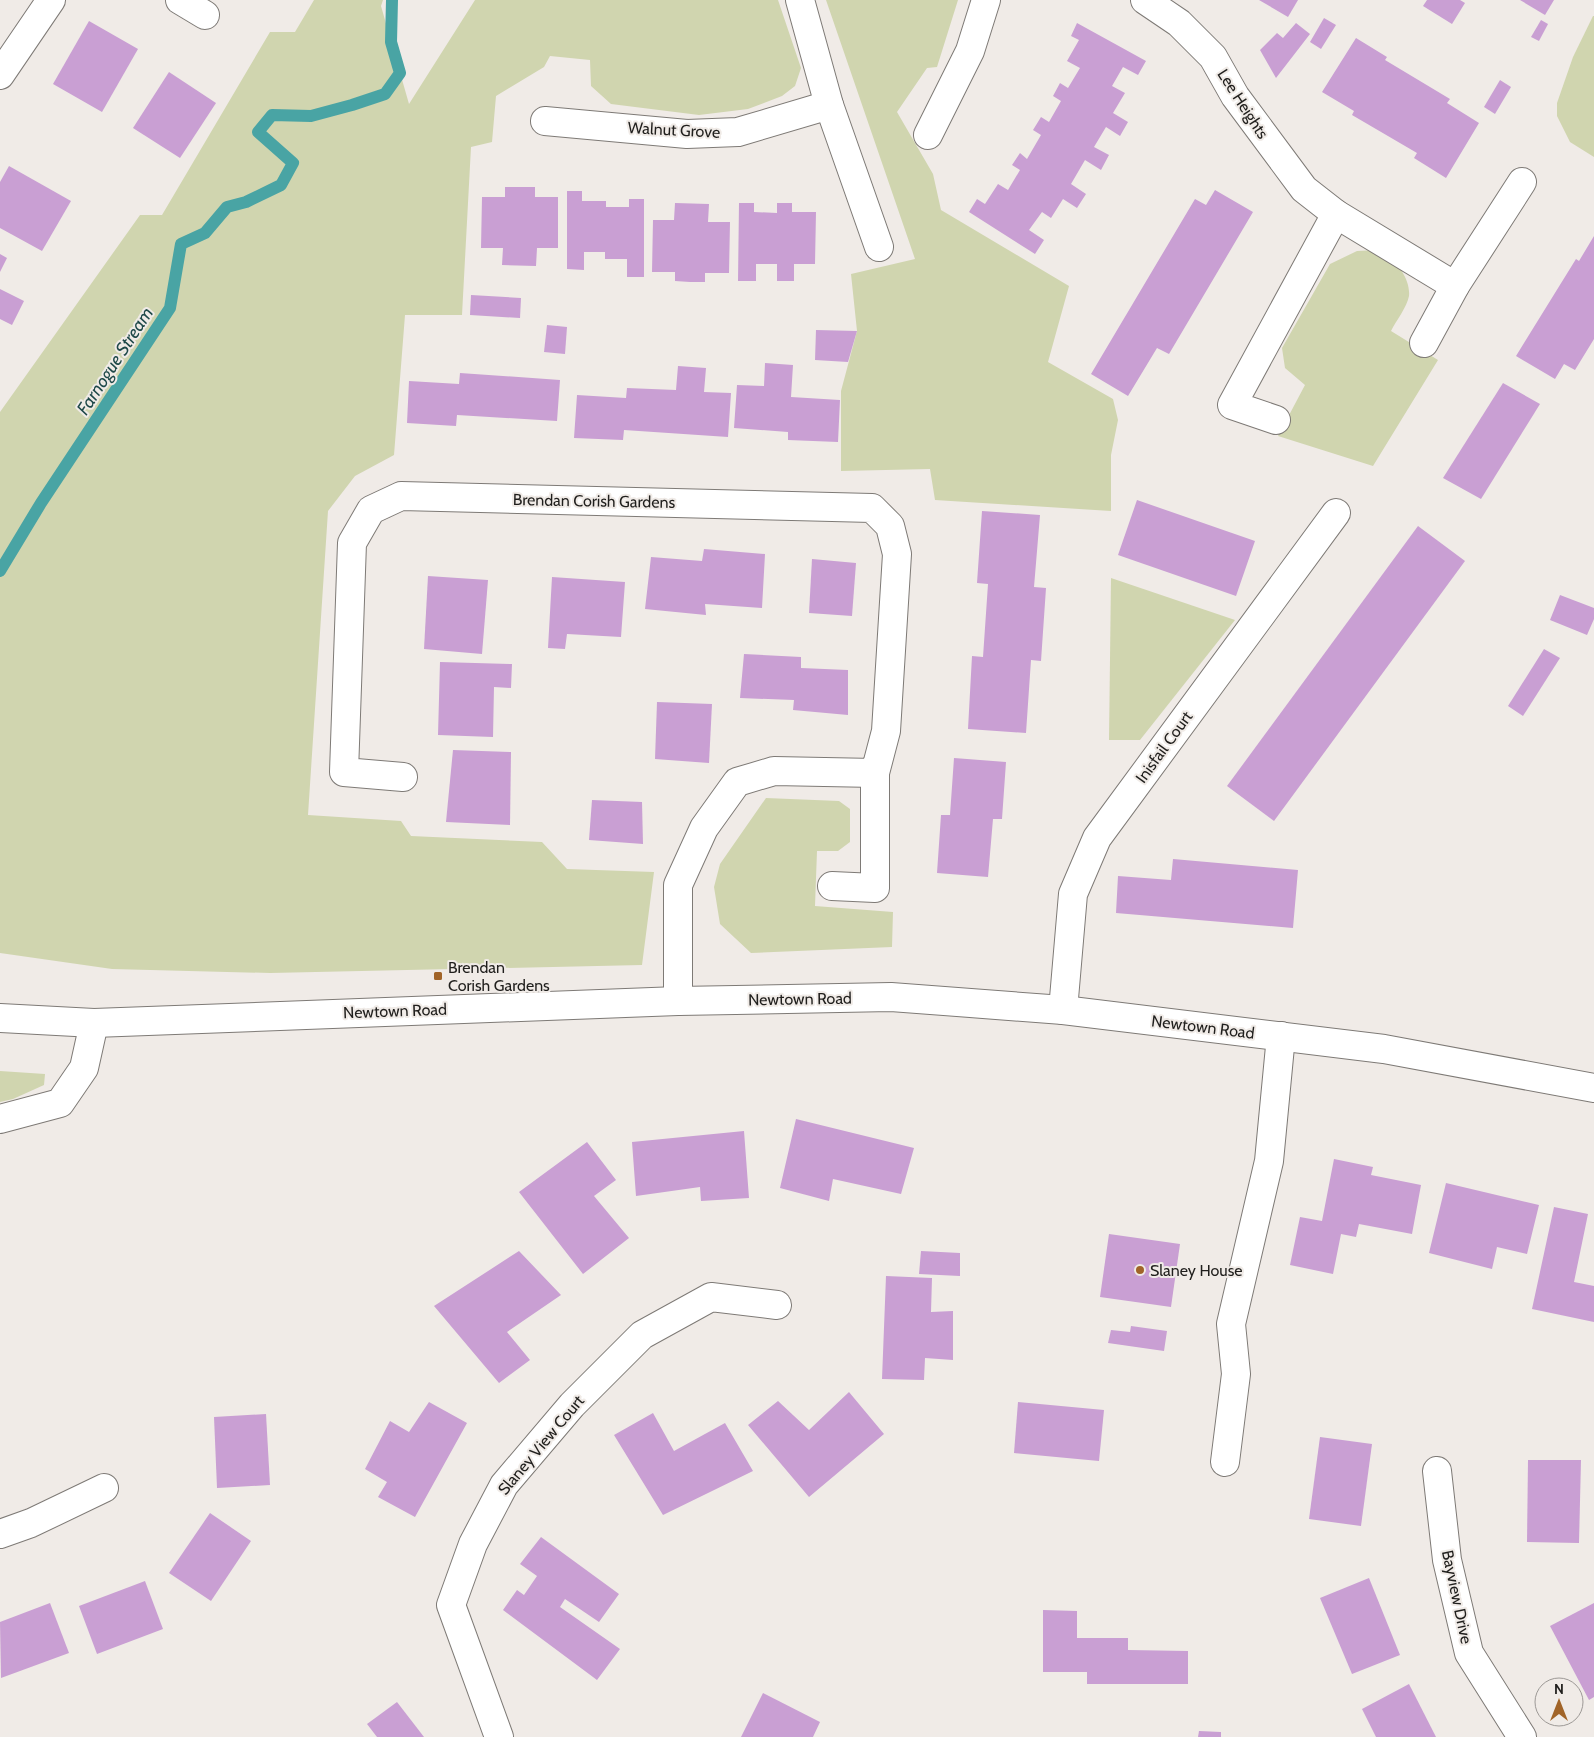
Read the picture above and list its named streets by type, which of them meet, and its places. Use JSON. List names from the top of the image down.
{
  "streets": {
    "street": [
      "Lee Heights",
      "Walnut Grove",
      "Brendan Corish Gardens",
      "Inisfail Court",
      "Newtown Road",
      "Slaney View Court",
      "Bayview Drive"
    ]
  },
  "crossings": [
    ["Inisfail Court", "Newtown Road"]
  ],
  "water": ["Farnogue Stream"],
  "places": {
    "transit": ["Brendan Corish Gardens"],
    "other": ["Slaney House"]
  },
  "north": "top"
}
